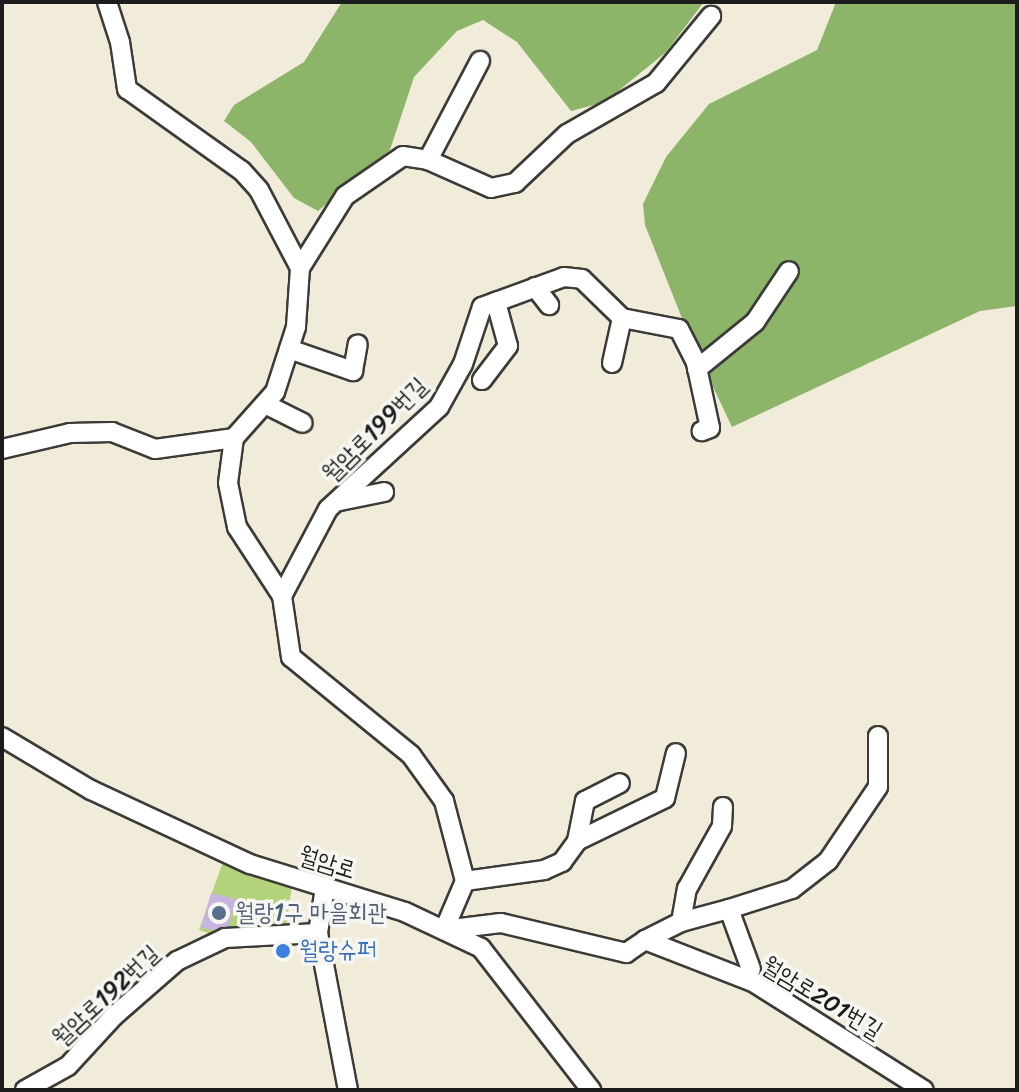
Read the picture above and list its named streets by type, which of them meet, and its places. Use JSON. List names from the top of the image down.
{
  "streets": {
    "street": [
      "월암로199번길",
      "월암로",
      "월암로192번길",
      "월암로201번길"
    ]
  },
  "places": ["월랑1구 마을회관", "월랑슈퍼"]
}
